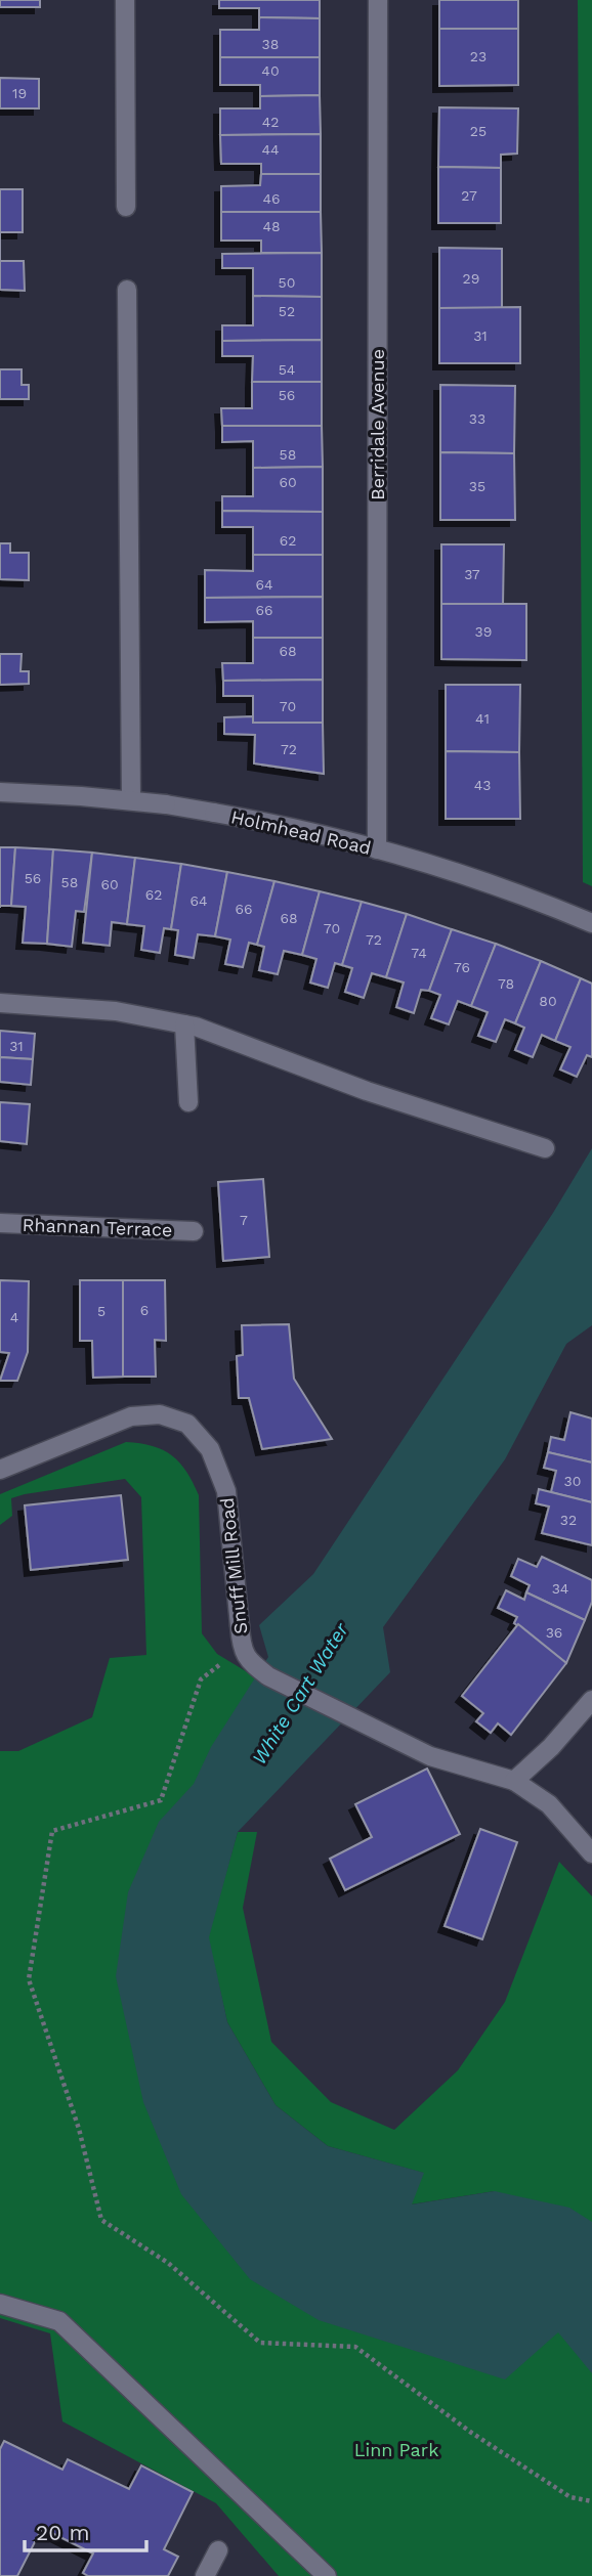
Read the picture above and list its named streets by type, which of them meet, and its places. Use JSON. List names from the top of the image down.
{
  "streets": {
    "street": [
      "Berridale Avenue",
      "Holmhead Road",
      "Rhannan Terrace",
      "Snuff Mill Road"
    ]
  },
  "crossings": [
    ["Berridale Avenue", "Holmhead Road"]
  ],
  "water": ["White Cart Water"],
  "parks": ["Linn Park"],
  "house_numbers": [
    "38",
    "23",
    "40",
    "19",
    "42",
    "25",
    "44",
    "27",
    "46",
    "48",
    "29",
    "50",
    "52",
    "31",
    "54",
    "56",
    "33",
    "58",
    "60",
    "35",
    "62",
    "37",
    "64",
    "66",
    "39",
    "68",
    "70",
    "41",
    "72",
    "43",
    "56",
    "58",
    "60",
    "62",
    "64",
    "66",
    "68",
    "70",
    "72",
    "74",
    "76",
    "78",
    "80",
    "31",
    "7",
    "6",
    "5",
    "4",
    "30",
    "32",
    "34",
    "36"
  ],
  "scale_bar": "20 m"
}
